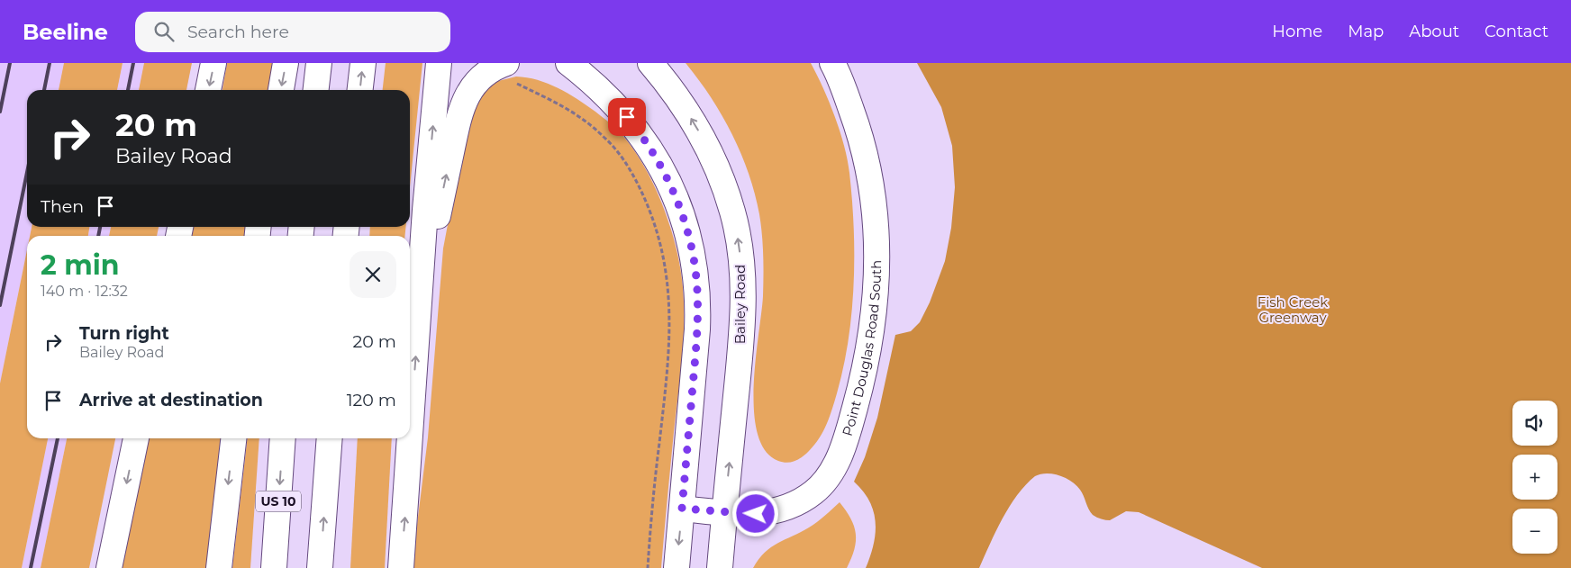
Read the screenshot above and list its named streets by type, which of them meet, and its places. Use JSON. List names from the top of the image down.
{
  "streets": {
    "main road": ["Bailey Road", "Point Douglas Road South", "US 10"]
  },
  "crossings": [
    ["Bailey Road", "Point Douglas Road South"]
  ],
  "parks": ["Fish Creek Greenway"],
  "page": {
    "header": "Beeline",
    "search": "Search here",
    "nav": [
      "Home",
      "Map",
      "About",
      "Contact"
    ],
    "turn": ["20 m", "Bailey Road"],
    "then": "Then",
    "heading": ["2 min", "140 m · 12:32"],
    "list": [
      {
        "name": "Turn right",
        "note": "Bailey Road",
        "value": "20 m"
      },
      {
        "name": "Arrive at destination",
        "value": "120 m"
      }
    ],
    "map_buttons": ["+", "−"]
  }
}
